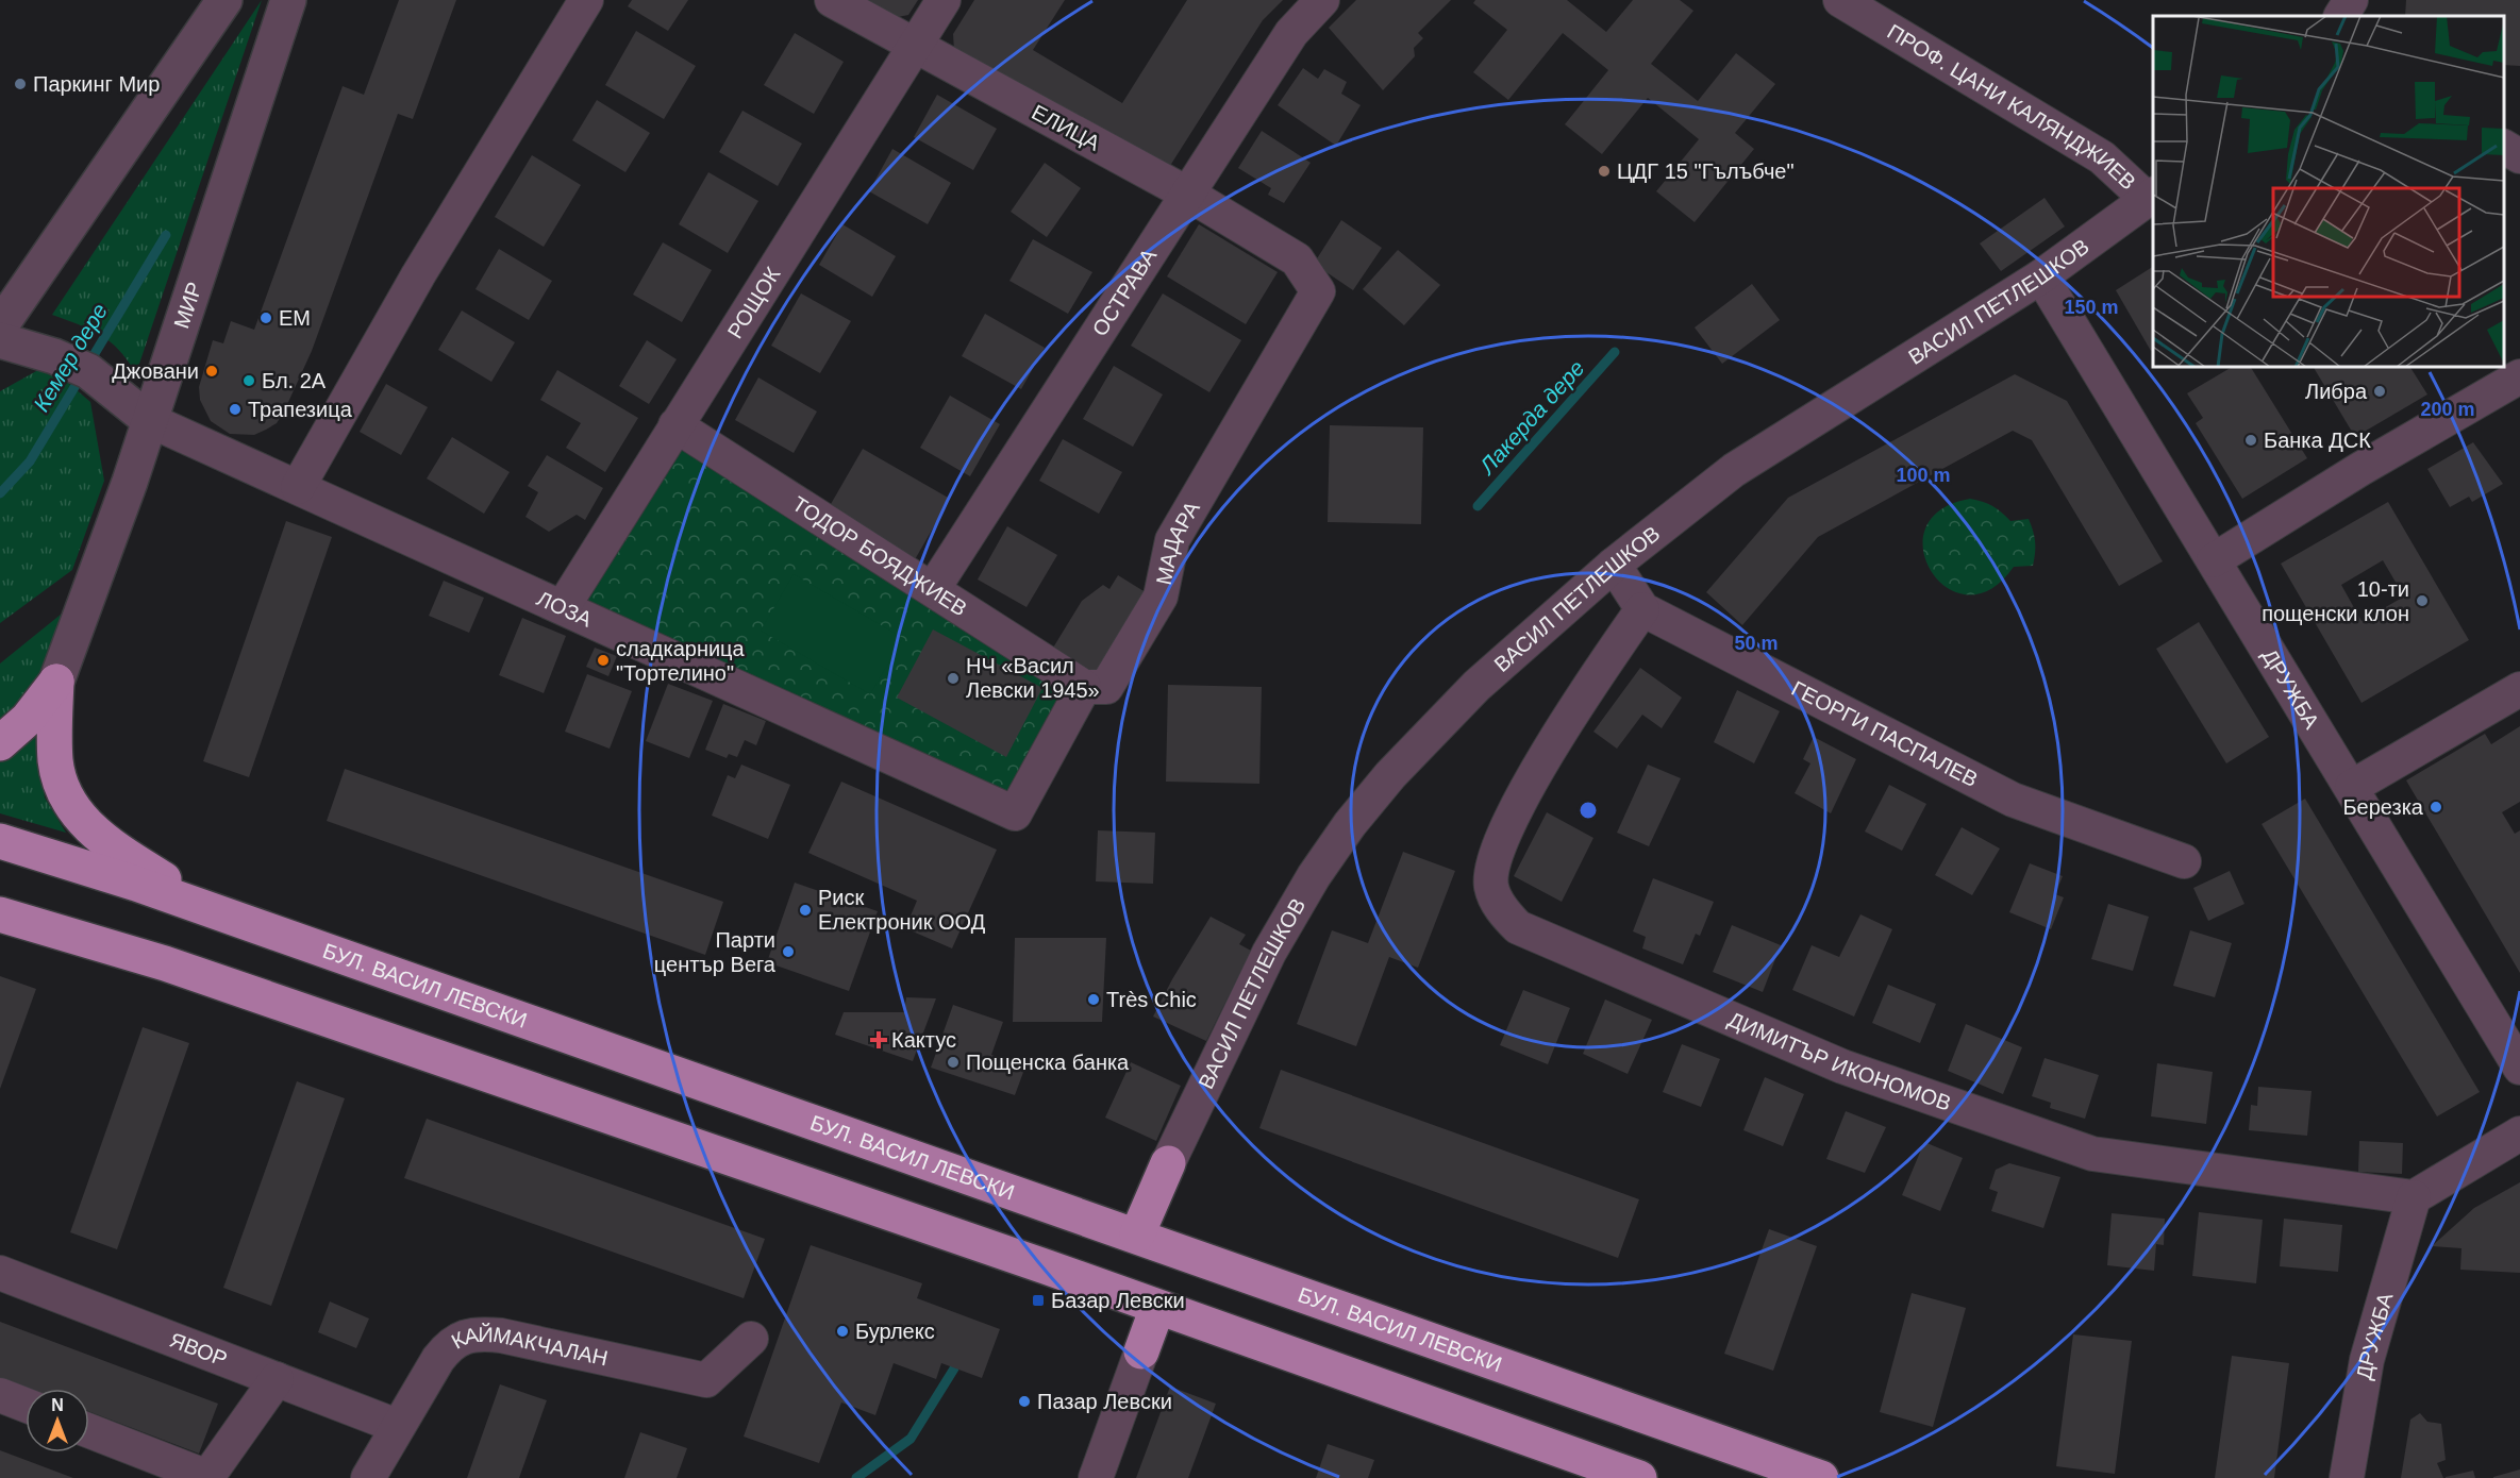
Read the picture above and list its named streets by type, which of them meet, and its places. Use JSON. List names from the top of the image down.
{
  "streets": {
    "highway": ["БУЛ. ВАСИЛ ЛЕВСКИ"],
    "street": [
      "ПРОФ. ЦАНИ КАЛЯНДЖИЕВ",
      "ЕЛИЦА",
      "ОСТРАВА",
      "ВАСИЛ ПЕТЛЕШКОВ",
      "РОЩОК",
      "МИР",
      "МАДАРА",
      "ТОДОР БОЯДЖИЕВ",
      "ЛОЗА",
      "ДРУЖБА",
      "ГЕОРГИ ПАСПАЛЕВ",
      "ДИМИТЪР ИКОНОМОВ",
      "ЯВОР",
      "КАЙМАКЧАЛАН"
    ]
  },
  "crossings": [
    ["ПРОФ. ЦАНИ КАЛЯНДЖИЕВ", "ВАСИЛ ПЕТЛЕШКОВ"],
    ["ЕЛИЦА", "ОСТРАВА"],
    ["ЕЛИЦА", "РОЩОК"],
    ["ЕЛИЦА", "МАДАРА"],
    ["ОСТРАВА", "ТОДОР БОЯДЖИЕВ"],
    ["ВАСИЛ ПЕТЛЕШКОВ", "ДРУЖБА"],
    ["ВАСИЛ ПЕТЛЕШКОВ", "ГЕОРГИ ПАСПАЛЕВ"],
    ["РОЩОК", "ТОДОР БОЯДЖИЕВ"],
    ["РОЩОК", "ЛОЗА"],
    ["МИР", "ЛОЗА"],
    ["МАДАРА", "ТОДОР БОЯДЖИЕВ"],
    ["МАДАРА", "ЛОЗА"],
    ["ТОДОР БОЯДЖИЕВ", "ЛОЗА"],
    ["ДРУЖБА", "ДИМИТЪР ИКОНОМОВ"],
    ["ГЕОРГИ ПАСПАЛЕВ", "ДИМИТЪР ИКОНОМОВ"],
    ["ЯВОР", "КАЙМАКЧАЛАН"]
  ],
  "water": ["Кемер дере", "Лакерда дере"],
  "places": {
    "other": [
      "Паркинг Мир",
      "ЦДГ 15 \"Гълъбче\"",
      "ЕМ",
      "Джовани",
      "Бл. 2А",
      "Либра",
      "Трапезица",
      "Банка ДСК",
      "10-ти пощенски клон",
      "сладкарница \"Тортелино\"",
      "НЧ «Васил Левски 1945»",
      "Березка",
      "Риск Електроник ООД",
      "Парти център Вега",
      "Très Chic",
      "Пощенска банка",
      "Бурлекс",
      "Пазар Левски"
    ],
    "health": ["Кактус"],
    "transit": ["Базар Левски"]
  },
  "north": "top",
  "rings": [
    "150 m",
    "200 m",
    "100 m",
    "50 m"
  ]
}
